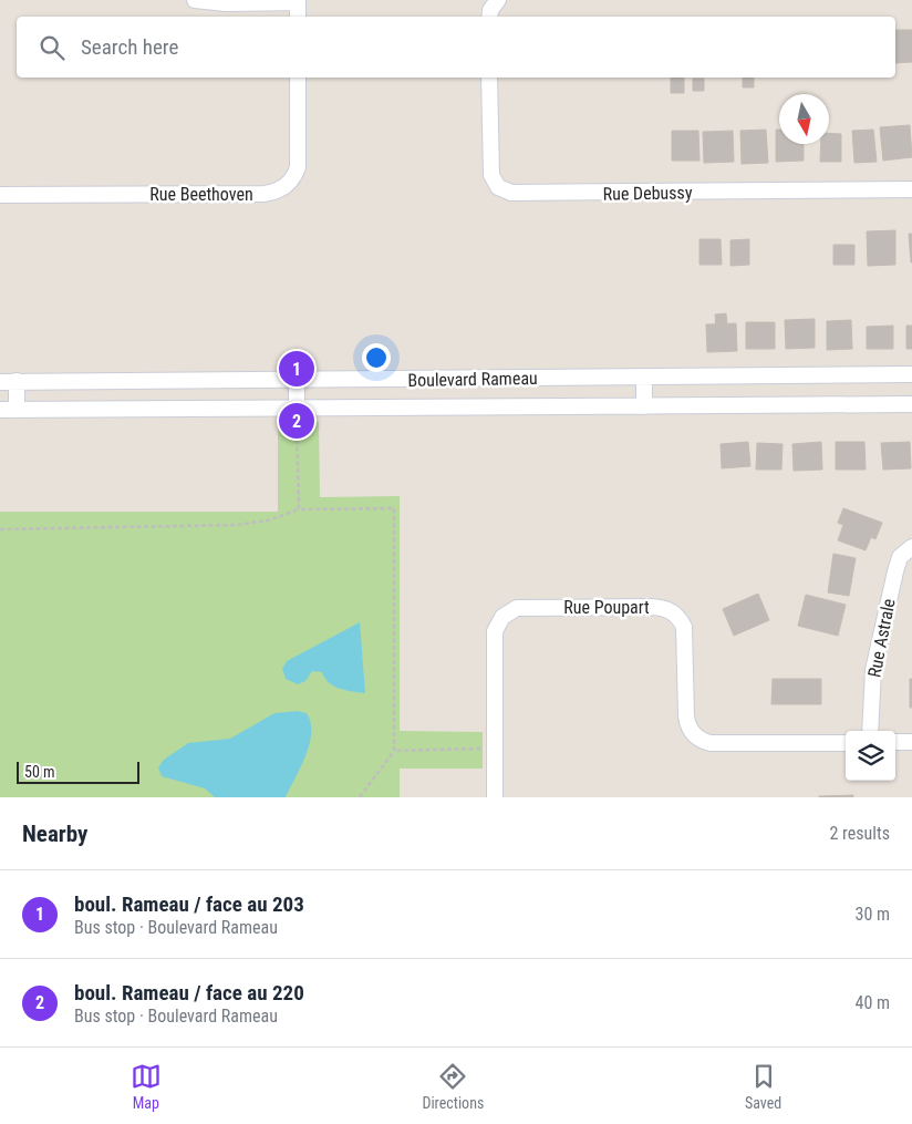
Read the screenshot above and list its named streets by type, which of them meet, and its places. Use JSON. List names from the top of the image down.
{
  "streets": {
    "street": [
      "Rue Debussy",
      "Rue Beethoven",
      "Boulevard Rameau",
      "Rue Poupart",
      "Rue Astrale"
    ]
  },
  "scale_bar": "50 m",
  "north": "bottom",
  "page": {
    "search": "Search here",
    "pins": ["1", "2"],
    "scale": "50 m",
    "heading": ["Nearby", "2 results"],
    "list": [
      {
        "mark": "1",
        "name": "boul. Rameau / face au 203",
        "note": "Bus stop · Boulevard Rameau",
        "value": "30 m"
      },
      {
        "mark": "2",
        "name": "boul. Rameau / face au 220",
        "note": "Bus stop · Boulevard Rameau",
        "value": "40 m"
      }
    ],
    "nav": ["Map", "Directions", "Saved"]
  }
}
